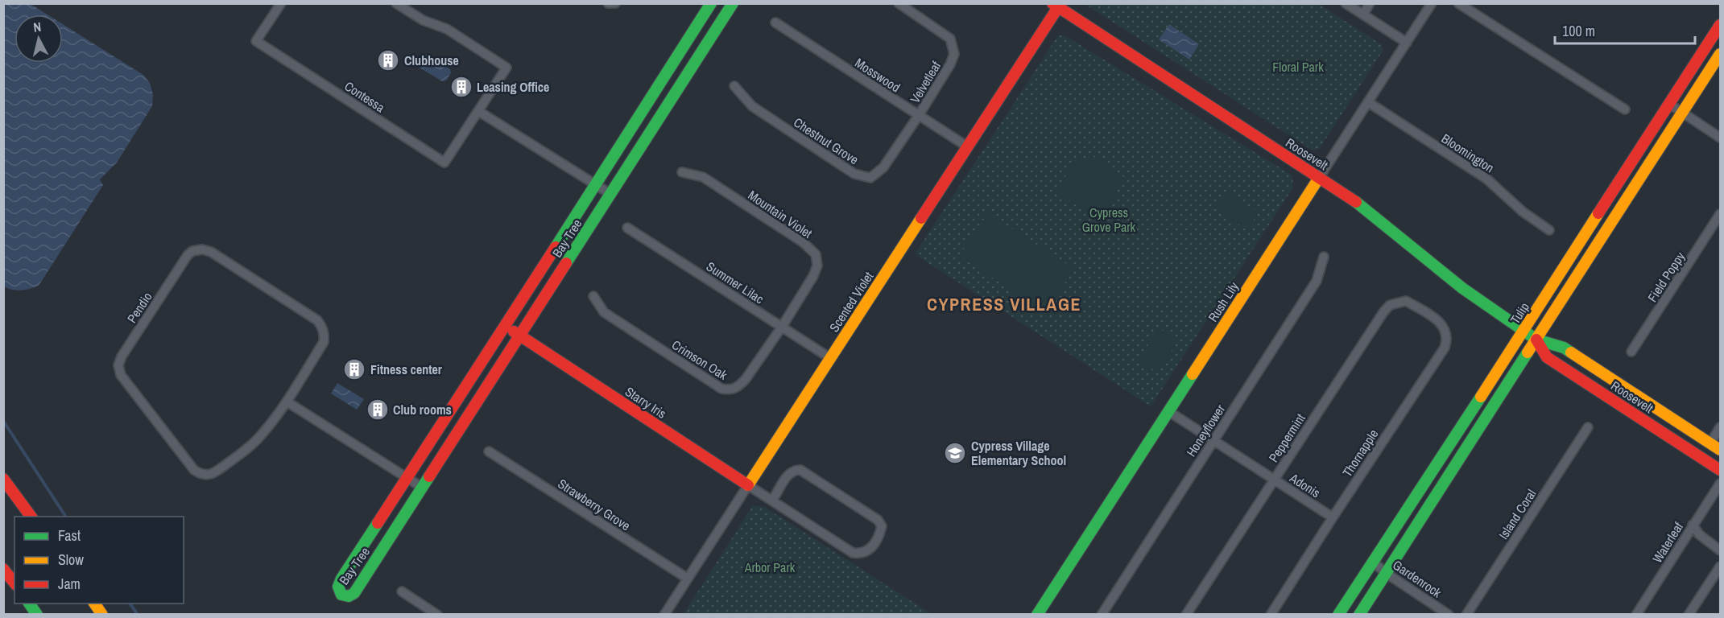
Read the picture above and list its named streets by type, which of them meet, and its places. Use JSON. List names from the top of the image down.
{
  "streets": {
    "main road": [
      "Roosevelt",
      "Bay Tree",
      "Scented Violet",
      "Rush Lily",
      "Tulip",
      "Starry Iris"
    ],
    "street": [
      "Mosswood",
      "Velvetleaf",
      "Contessa",
      "Chestnut Grove",
      "Bloomington",
      "Mountain Violet",
      "Field Poppy",
      "Summer Lilac",
      "Pendio",
      "Crimson Oak",
      "Honeyflower",
      "Peppermint",
      "Thornapple",
      "Adonis",
      "Strawberry Grove",
      "Island Coral",
      "Waterleaf",
      "Gardenrock"
    ]
  },
  "crossings": [
    ["Mosswood", "Velvetleaf"],
    ["Mosswood", "Chestnut Grove"],
    ["Mosswood", "Scented Violet"],
    ["Velvetleaf", "Chestnut Grove"],
    ["Bloomington", "Rush Lily"],
    ["Roosevelt", "Scented Violet"],
    ["Roosevelt", "Rush Lily"],
    ["Roosevelt", "Tulip"],
    ["Mountain Violet", "Summer Lilac"],
    ["Mountain Violet", "Crimson Oak"],
    ["Bay Tree", "Starry Iris"],
    ["Summer Lilac", "Scented Violet"],
    ["Summer Lilac", "Crimson Oak"],
    ["Scented Violet", "Starry Iris"],
    ["Scented Violet", "Strawberry Grove"],
    ["Rush Lily", "Adonis"],
    ["Tulip", "Gardenrock"],
    ["Honeyflower", "Adonis"],
    ["Peppermint", "Thornapple"],
    ["Peppermint", "Adonis"],
    ["Thornapple", "Adonis"]
  ],
  "districts": ["CYPRESS VILLAGE"],
  "parks": ["Floral Park", "Cypress Grove Park", "Arbor Park"],
  "places": {
    "building": [
      "Clubhouse",
      "Leasing Office",
      "Fitness center",
      "Club rooms"
    ],
    "school or university": ["Cypress Village Elementary School"]
  },
  "legend": ["Fast", "Slow", "Jam"],
  "scale_bar": "100 m",
  "north": "top"
}
